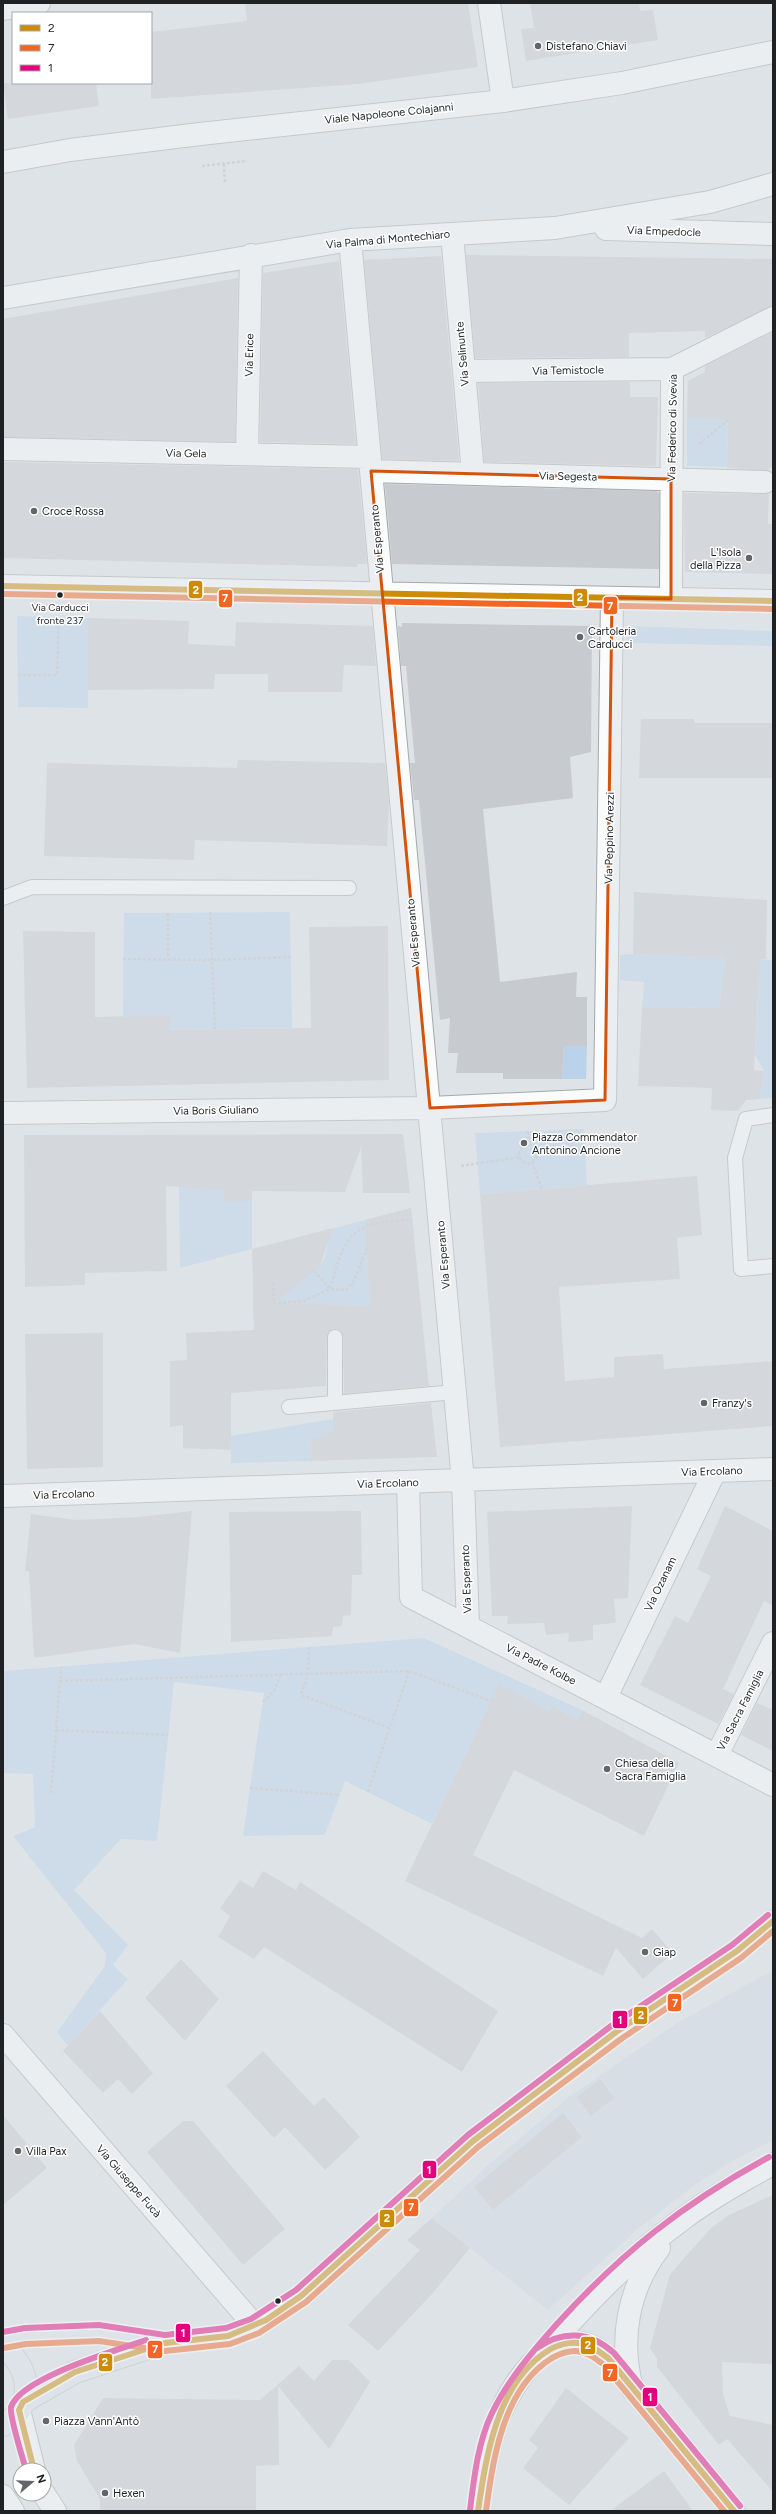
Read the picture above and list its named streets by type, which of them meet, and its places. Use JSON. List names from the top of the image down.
{
  "streets": {
    "street": [
      "Viale Napoleone Colajanni",
      "Via Empedocle",
      "Via Palma di Montechiaro",
      "Via Selinunte",
      "Via Erice",
      "Via Temistocle",
      "Via Federico di Svevia",
      "Via Gela",
      "Via Segesta",
      "Via Esperanto",
      "Via Peppino Arezzi",
      "Via Boris Giuliano",
      "Via Ercolano",
      "Via Ozanam",
      "Via Padre Kolbe",
      "Via Sacra Famiglia",
      "Via Giuseppe Fucà"
    ]
  },
  "crossings": [
    ["Via Empedocle", "Via Palma di Montechiaro"],
    ["Via Palma di Montechiaro", "Via Selinunte"],
    ["Via Palma di Montechiaro", "Via Erice"],
    ["Via Palma di Montechiaro", "Via Esperanto"],
    ["Via Selinunte", "Via Temistocle"],
    ["Via Selinunte", "Via Segesta"],
    ["Via Erice", "Via Gela"],
    ["Via Temistocle", "Via Federico di Svevia"],
    ["Via Federico di Svevia", "Via Segesta"],
    ["Via Gela", "Via Segesta"],
    ["Via Gela", "Via Esperanto"],
    ["Via Segesta", "Via Esperanto"],
    ["Via Esperanto", "Via Peppino Arezzi"],
    ["Via Esperanto", "Via Boris Giuliano"],
    ["Via Esperanto", "Via Ercolano"],
    ["Via Esperanto", "Via Padre Kolbe"],
    ["Via Peppino Arezzi", "Via Boris Giuliano"],
    ["Via Ercolano", "Via Ozanam"],
    ["Via Ercolano", "Via Padre Kolbe"],
    ["Via Ozanam", "Via Padre Kolbe"],
    ["Via Padre Kolbe", "Via Sacra Famiglia"]
  ],
  "places": [
    "Distefano Chiavi",
    "Croce Rossa",
    "L'Isola della Pizza",
    "Via Carducci fronte 237",
    "Cartoleria Carducci",
    "Piazza Commendator Antonino Ancione",
    "Franzy's",
    "Chiesa della Sacra Famiglia",
    "Giap",
    "Villa Pax",
    "Piazza Vann'Antò",
    "Hexen"
  ],
  "lines": ["transit line 2", "transit line 7", "transit line 1"],
  "legend": ["2", "7", "1"],
  "north": "right"
}
